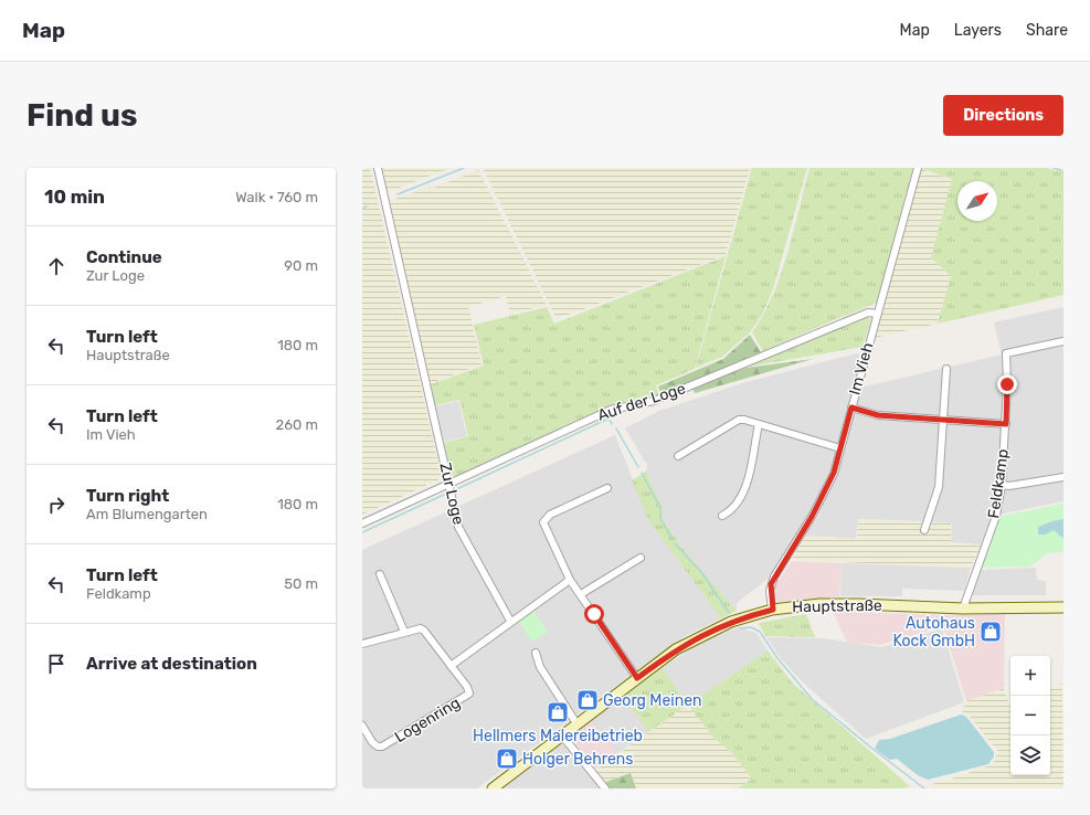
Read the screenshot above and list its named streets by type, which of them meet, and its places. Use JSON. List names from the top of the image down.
{
  "streets": {
    "main road": ["Hauptstraße"],
    "street": [
      "Im Vieh",
      "Auf der Loge",
      "Feldkamp",
      "Zur Loge",
      "Logenring"
    ]
  },
  "crossings": [
    ["Im Vieh", "Auf der Loge"],
    ["Im Vieh", "Hauptstraße"],
    ["Auf der Loge", "Zur Loge"],
    ["Feldkamp", "Hauptstraße"]
  ],
  "places": {
    "shop": [
      "Autohaus Kock GmbH",
      "Georg Meinen",
      "Hellmers Malereibetrieb",
      "Holger Behrens"
    ]
  },
  "north": "top right",
  "page": {
    "header": "Map",
    "nav": ["Map", "Layers", "Share"],
    "buttons": "Directions",
    "title": "Find us",
    "heading": ["10 min", "Walk · 760 m"],
    "list": [
      ["Continue", "Zur Loge", "90 m"],
      ["Turn left", "Hauptstraße", "180 m"],
      ["Turn left", "Im Vieh", "260 m"],
      ["Turn right", "Am Blumengarten", "180 m"],
      ["Turn left", "Feldkamp", "50 m"],
      "Arrive at destination"
    ],
    "map_buttons": ["+", "−"]
  }
}
